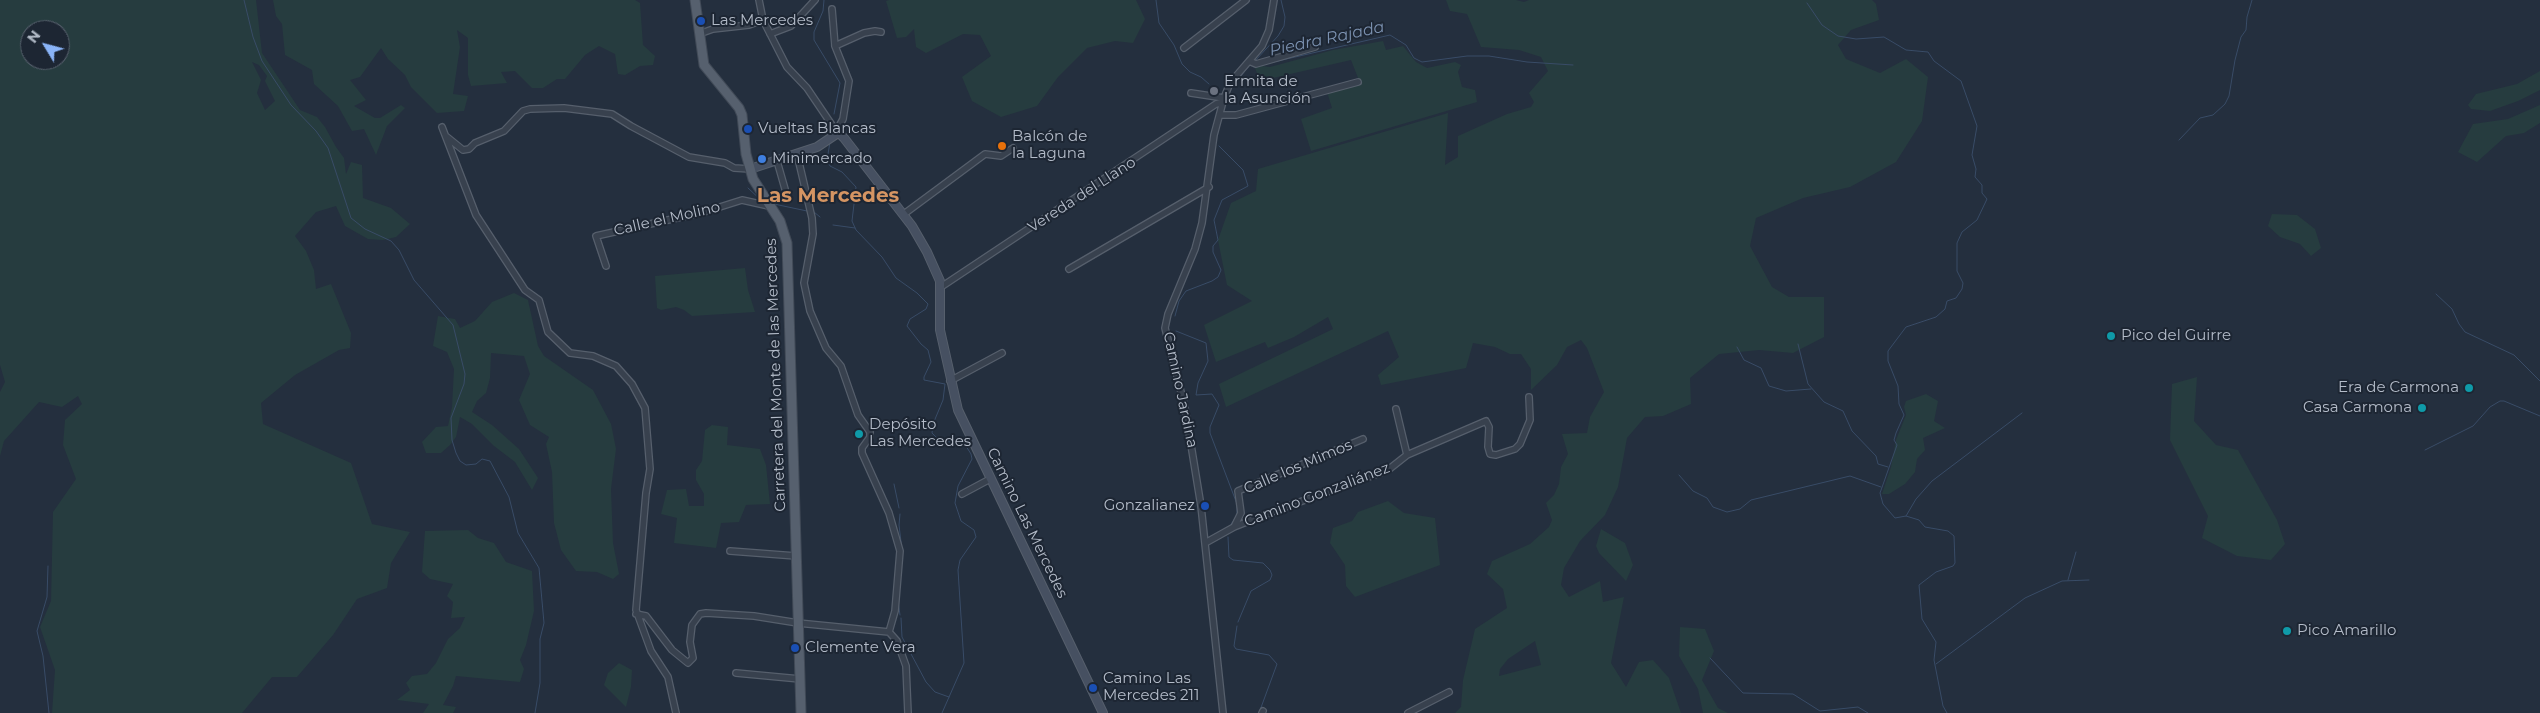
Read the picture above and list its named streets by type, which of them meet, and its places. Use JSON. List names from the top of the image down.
{
  "streets": {
    "main road": ["Carretera del Monte de las Mercedes", "Camino Las Mercedes"],
    "street": [
      "Vereda del Llano",
      "Calle el Molino",
      "Camino Jardina",
      "Calle los Mimos",
      "Camino Gonzaliánez"
    ]
  },
  "crossings": [
    ["Vereda del Llano", "Camino Jardina"],
    ["Vereda del Llano", "Camino Las Mercedes"],
    ["Calle el Molino", "Carretera del Monte de las Mercedes"],
    ["Camino Jardina", "Camino Gonzaliánez"],
    ["Calle los Mimos", "Camino Gonzaliánez"]
  ],
  "districts": ["Las Mercedes"],
  "water": ["Piedra Rajada"],
  "places": [
    "Las Mercedes",
    "Ermita de la Asunción",
    "Vueltas Blancas",
    "Balcón de la Laguna",
    "Minimercado",
    "Pico del Guirre",
    "Era de Carmona",
    "Casa Carmona",
    "Depósito Las Mercedes",
    "Gonzalianez",
    "Pico Amarillo",
    "Clemente Vera",
    "Camino Las Mercedes 211"
  ],
  "north": "top left"
}
